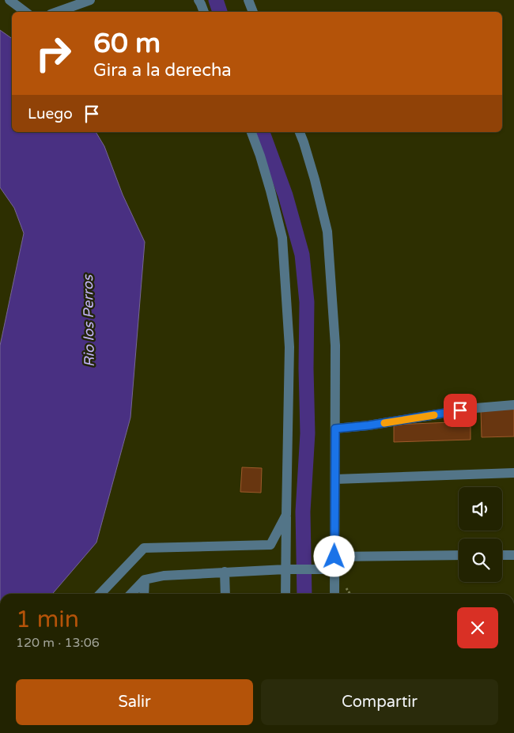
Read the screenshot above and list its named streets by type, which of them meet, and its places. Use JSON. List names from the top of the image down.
{
  "water": ["Rio los Perros"],
  "page": {
    "turn": ["60 m", "Gira a la derecha"],
    "then": "Luego",
    "heading": ["1 min", "120 m · 13:06"],
    "buttons": ["Salir", "Compartir"]
  }
}
